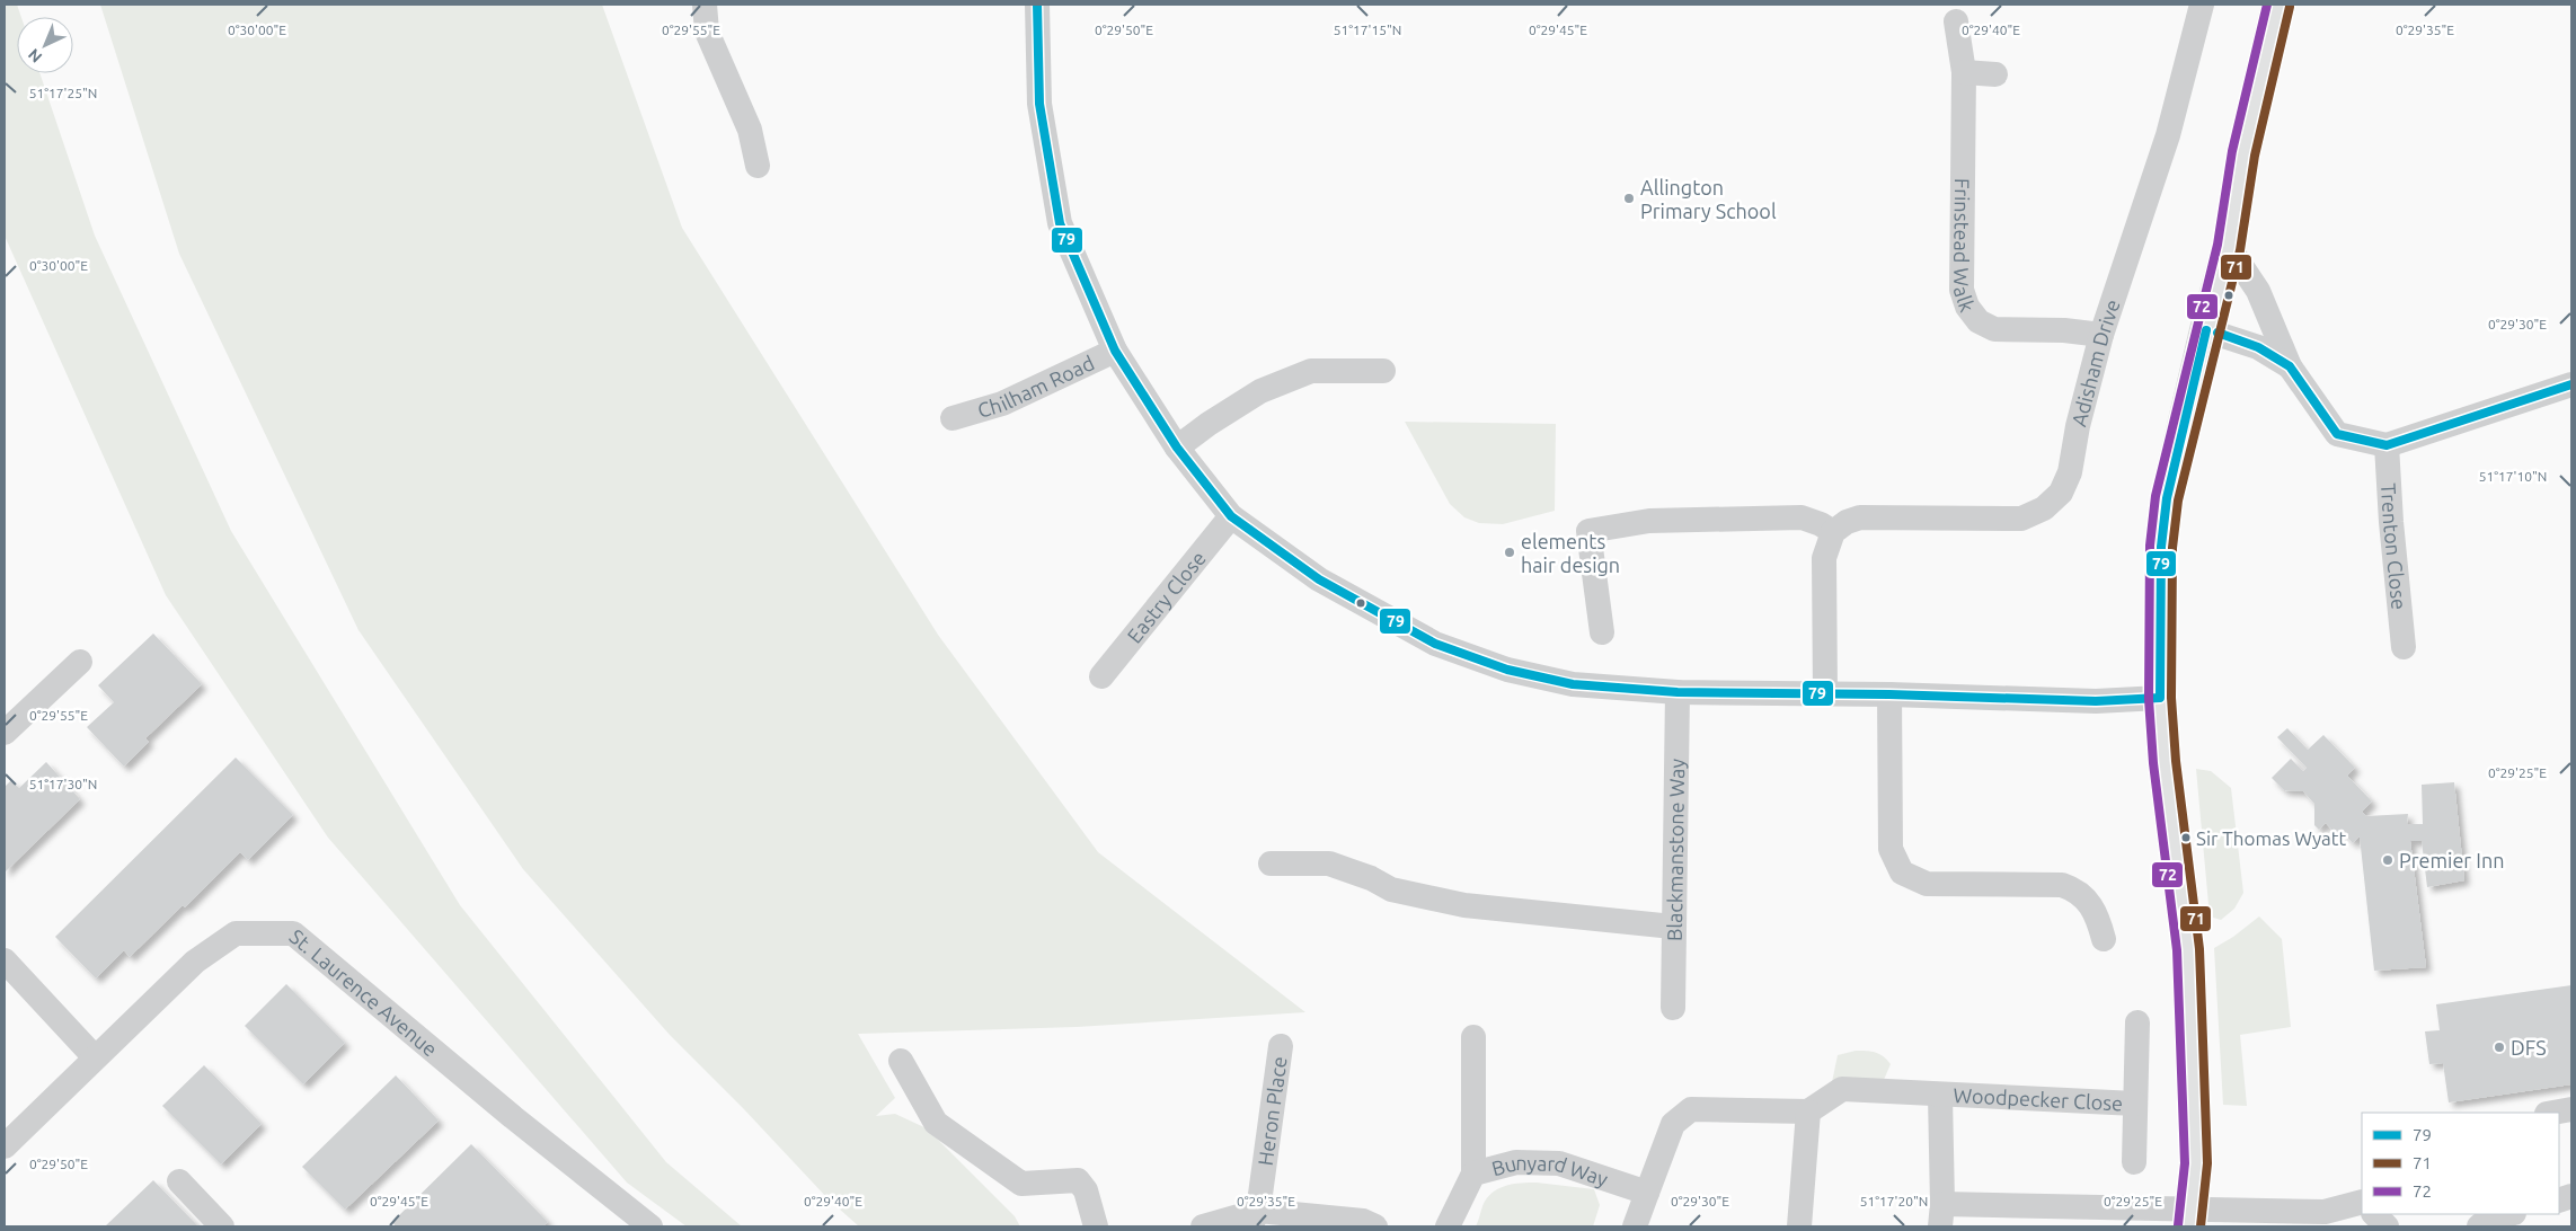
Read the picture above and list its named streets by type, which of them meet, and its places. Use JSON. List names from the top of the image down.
{
  "streets": {
    "street": [
      "Frinstead Walk",
      "Adisham Drive",
      "Chilham Road",
      "Trenton Close",
      "Eastry Close",
      "Blackmanstone Way",
      "St. Laurence Avenue",
      "Woodpecker Close",
      "Heron Place",
      "Bunyard Way"
    ]
  },
  "crossings": [
    ["Frinstead Walk", "Adisham Drive"]
  ],
  "places": [
    "Allington Primary School",
    "elements hair design",
    "Sir Thomas Wyatt",
    "Premier Inn",
    "DFS"
  ],
  "lines": ["transit line 79", "transit line 72", "transit line 71"],
  "legend": ["79", "71", "72"],
  "north": "bottom left",
  "coordinates": [
    "51°17'15\"N",
    "0°29'55\"E",
    "0°29'40\"E",
    "0°30'00\"E",
    "0°29'50\"E",
    "0°29'45\"E",
    "0°29'35\"E",
    "51°17'25\"N",
    "0°29'30\"E",
    "51°17'10\"N",
    "0°29'25\"E",
    "51°17'30\"N",
    "51°17'20\"N"
  ]
}
